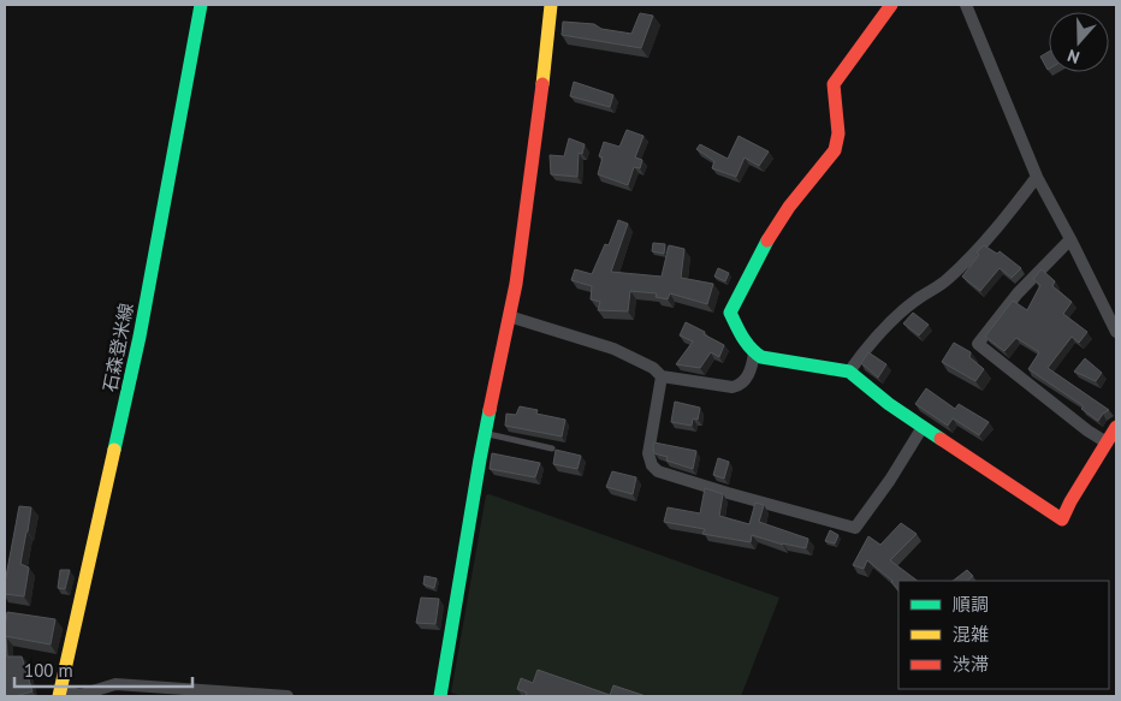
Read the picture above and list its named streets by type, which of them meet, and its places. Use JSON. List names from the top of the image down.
{
  "streets": {
    "street": ["石森登米線"]
  },
  "legend": ["順調", "混雑", "渋滞"],
  "scale_bar": "100 m",
  "north": "bottom"
}
